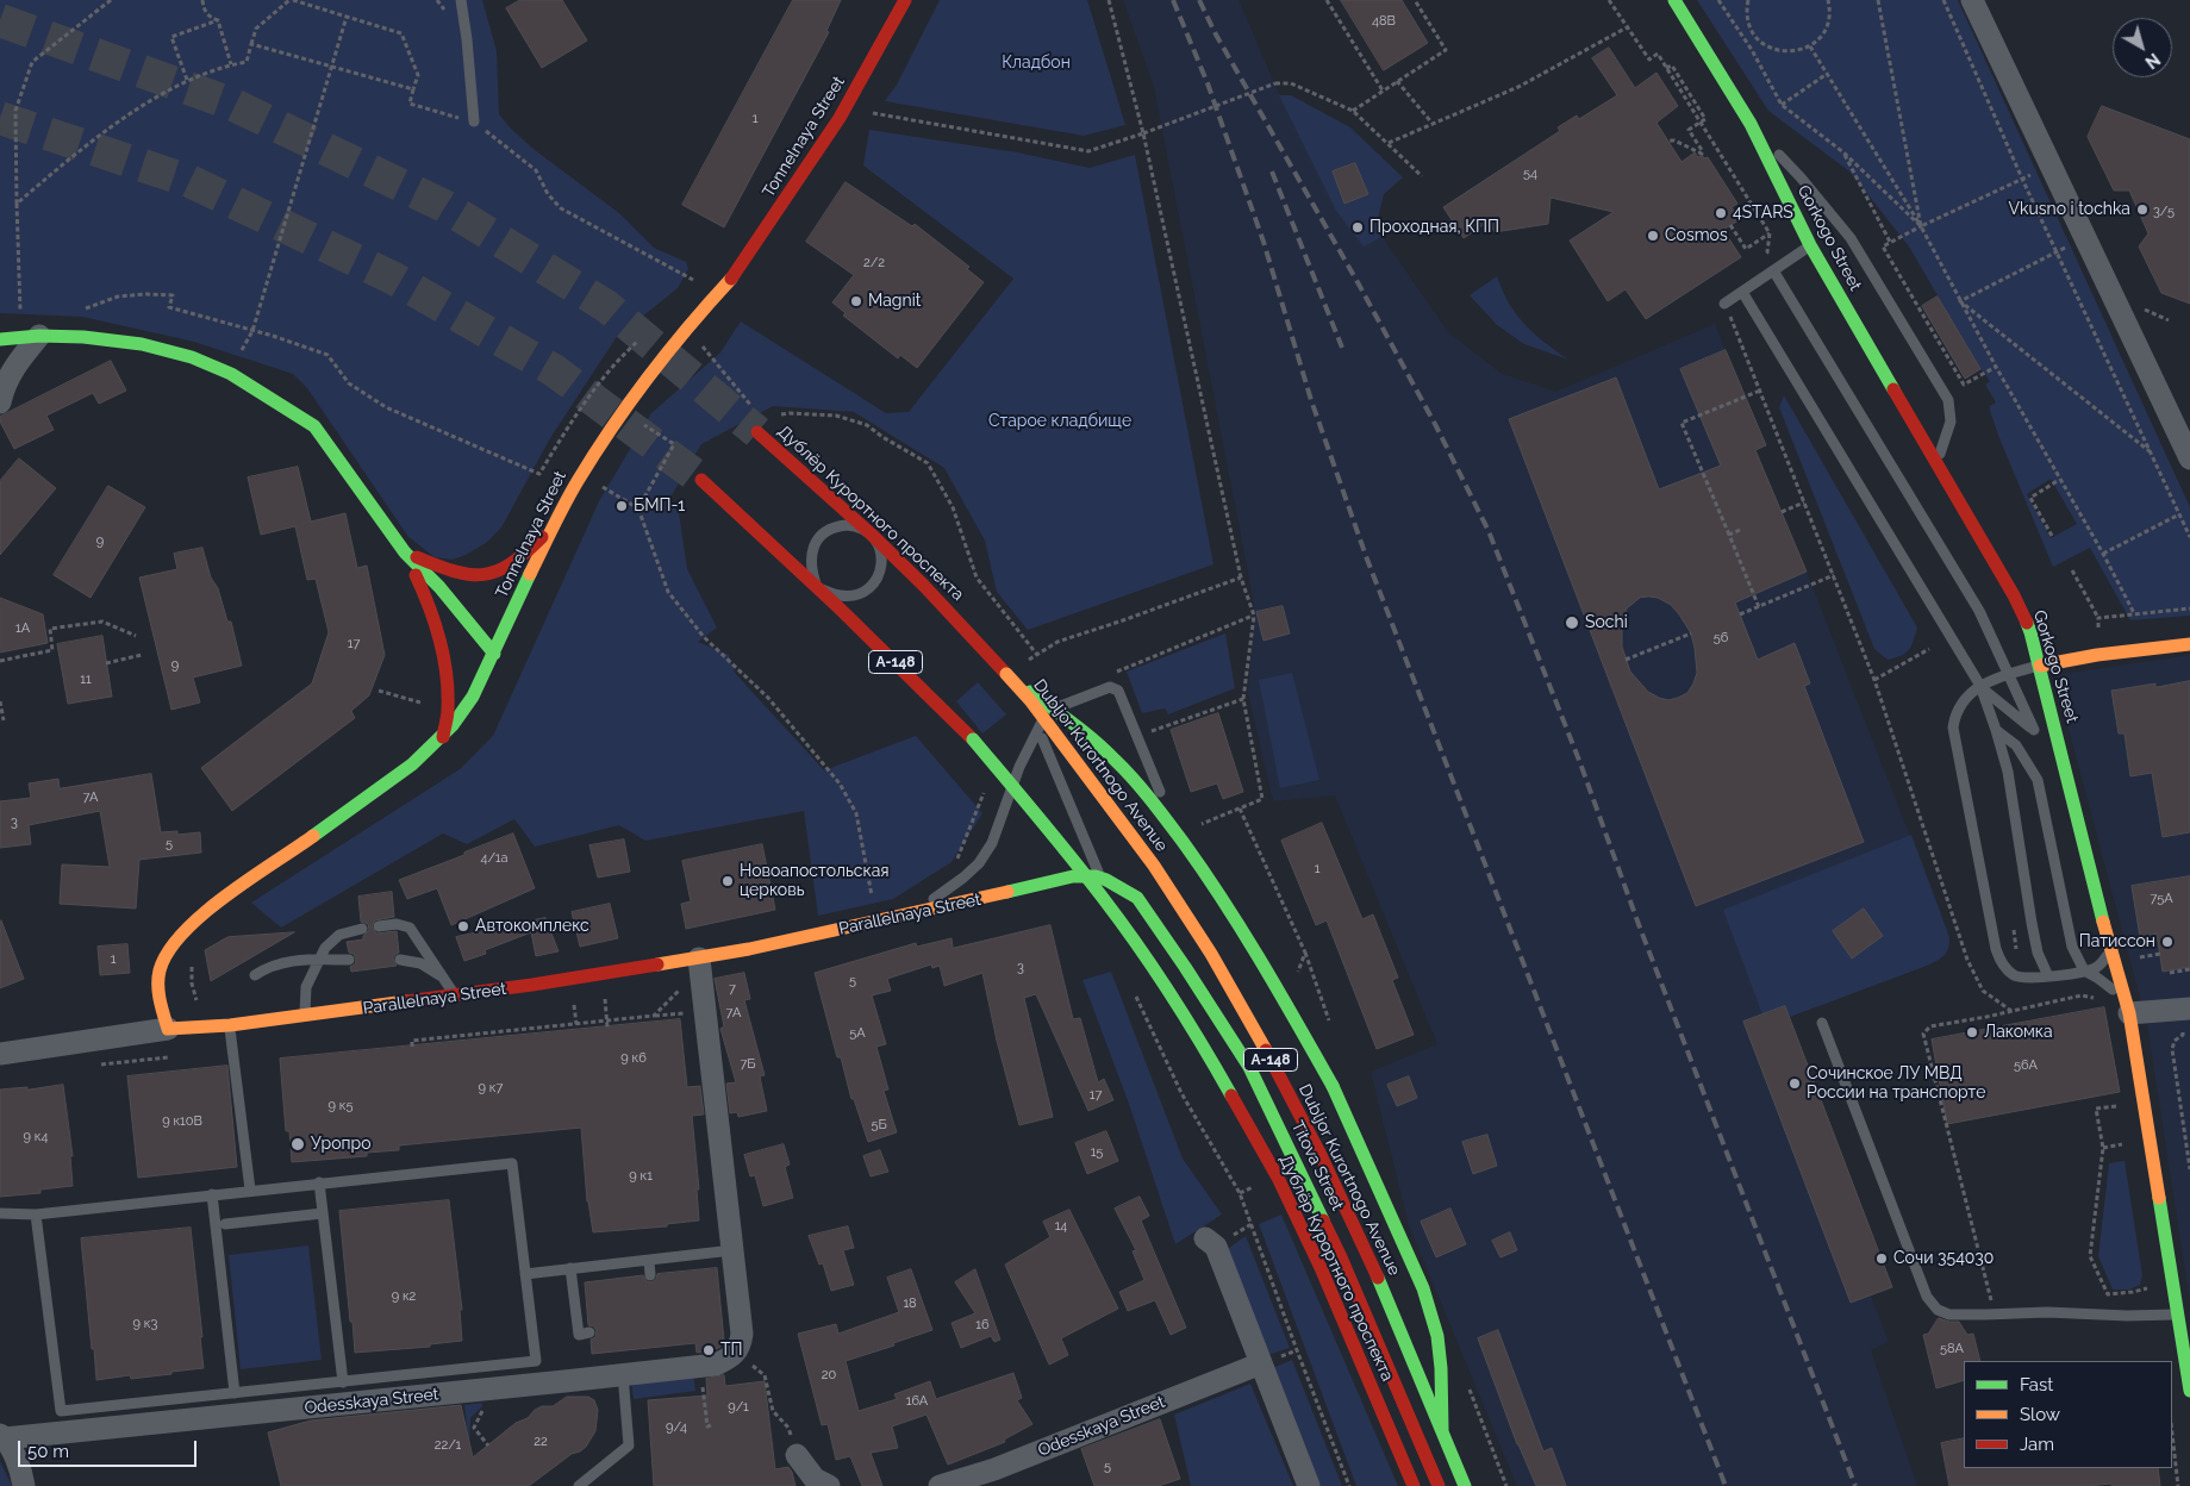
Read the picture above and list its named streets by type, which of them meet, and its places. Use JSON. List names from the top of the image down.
{
  "streets": {
    "main road": [
      "Tonnelnaya Street",
      "Gorkogo Street",
      "Дублёр Курортного проспекта",
      "А-148",
      "Dubljor Kurortnogo Avenue",
      "Parallelnaya Street",
      "Titova Street"
    ],
    "street": ["Odesskaya Street"]
  },
  "crossings": [
    ["Tonnelnaya Street", "Parallelnaya Street"],
    ["Дублёр Курортного проспекта", "А-148"],
    ["Дублёр Курортного проспекта", "Dubljor Kurortnogo Avenue"],
    ["А-148", "Dubljor Kurortnogo Avenue"],
    ["А-148", "Titova Street"],
    ["Parallelnaya Street", "Titova Street"]
  ],
  "parks": ["Кладбон", "Старое кладбище"],
  "places": [
    "Vkusno i tochka",
    "4STARS",
    "Проходная, КПП",
    "Cosmos",
    "Magnit",
    "БМП-1",
    "Sochi",
    "Новоапостольская церковь",
    "Автокомплекс",
    "Патиссон",
    "Лакомка",
    "Сочинское ЛУ МВД России на транспорте",
    "Уропро",
    "Сочи 354030",
    "ТП"
  ],
  "house_numbers": [
    "48В",
    "1",
    "54",
    "3/5",
    "2/2",
    "9",
    "1А",
    "56",
    "17",
    "9",
    "11",
    "7А",
    "3",
    "5",
    "4/1а",
    "1",
    "75А",
    "1",
    "3",
    "5",
    "7",
    "7А",
    "5А",
    "9 к6",
    "7Б",
    "56А",
    "9 к7",
    "17",
    "9 к5",
    "9 к10В",
    "5Б",
    "9 к4",
    "15",
    "9 к1",
    "14",
    "9 к2",
    "18",
    "9 к3",
    "16",
    "58А",
    "20",
    "16А",
    "9/1",
    "9/4",
    "22",
    "22/1",
    "5"
  ],
  "legend": ["Fast", "Slow", "Jam"],
  "scale_bar": "50 m",
  "north": "bottom right"
}
